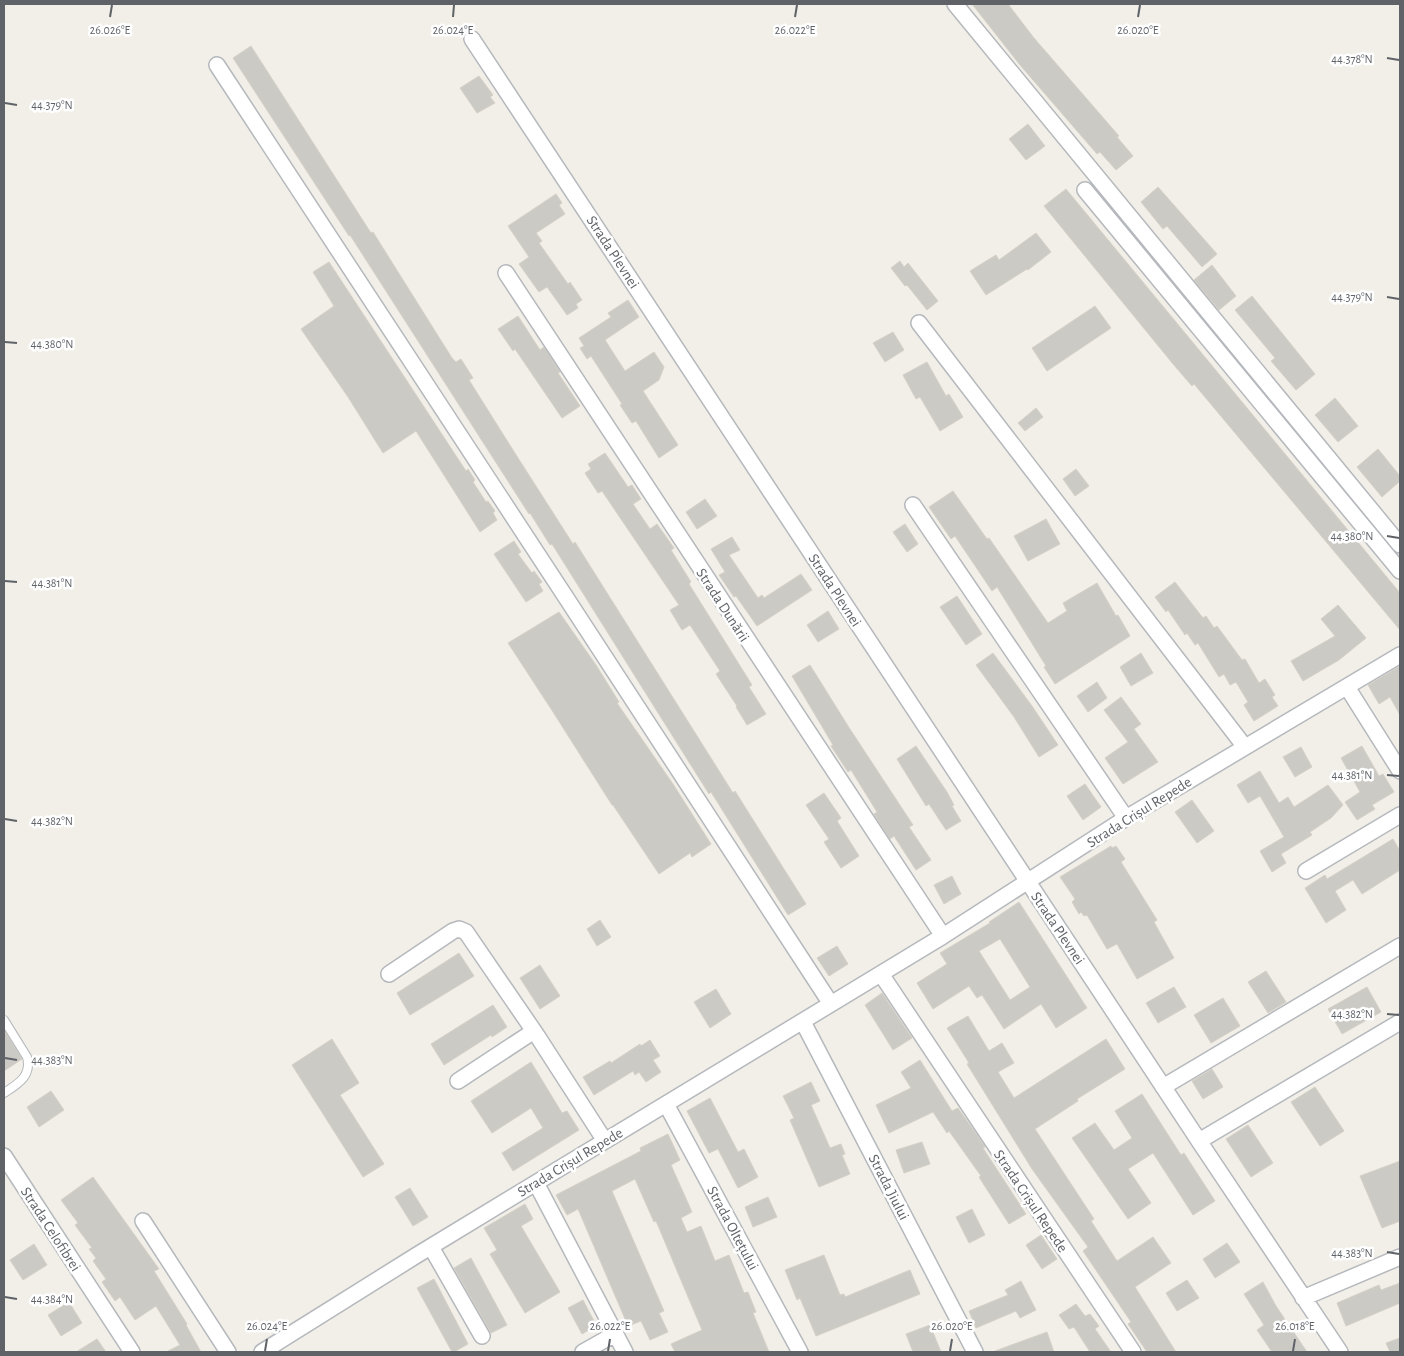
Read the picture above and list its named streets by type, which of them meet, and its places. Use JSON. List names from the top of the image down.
{
  "streets": {
    "street": [
      "Strada Plevnei",
      "Strada Dunării",
      "Strada Crișul Repede",
      "Strada Jiului",
      "Strada Oltețului",
      "Strada Celofibrei"
    ]
  },
  "crossings": [
    ["Strada Plevnei", "Strada Crișul Repede"],
    ["Strada Dunării", "Strada Crișul Repede"],
    ["Strada Crișul Repede", "Strada Jiului"],
    ["Strada Crișul Repede", "Strada Oltețului"]
  ],
  "coordinates": [
    "26.026°E",
    "26.024°E",
    "26.022°E",
    "26.020°E",
    "44.378°N",
    "44.379°N",
    "44.380°N",
    "44.381°N",
    "44.382°N",
    "44.383°N",
    "44.384°N",
    "26.018°E"
  ]
}
